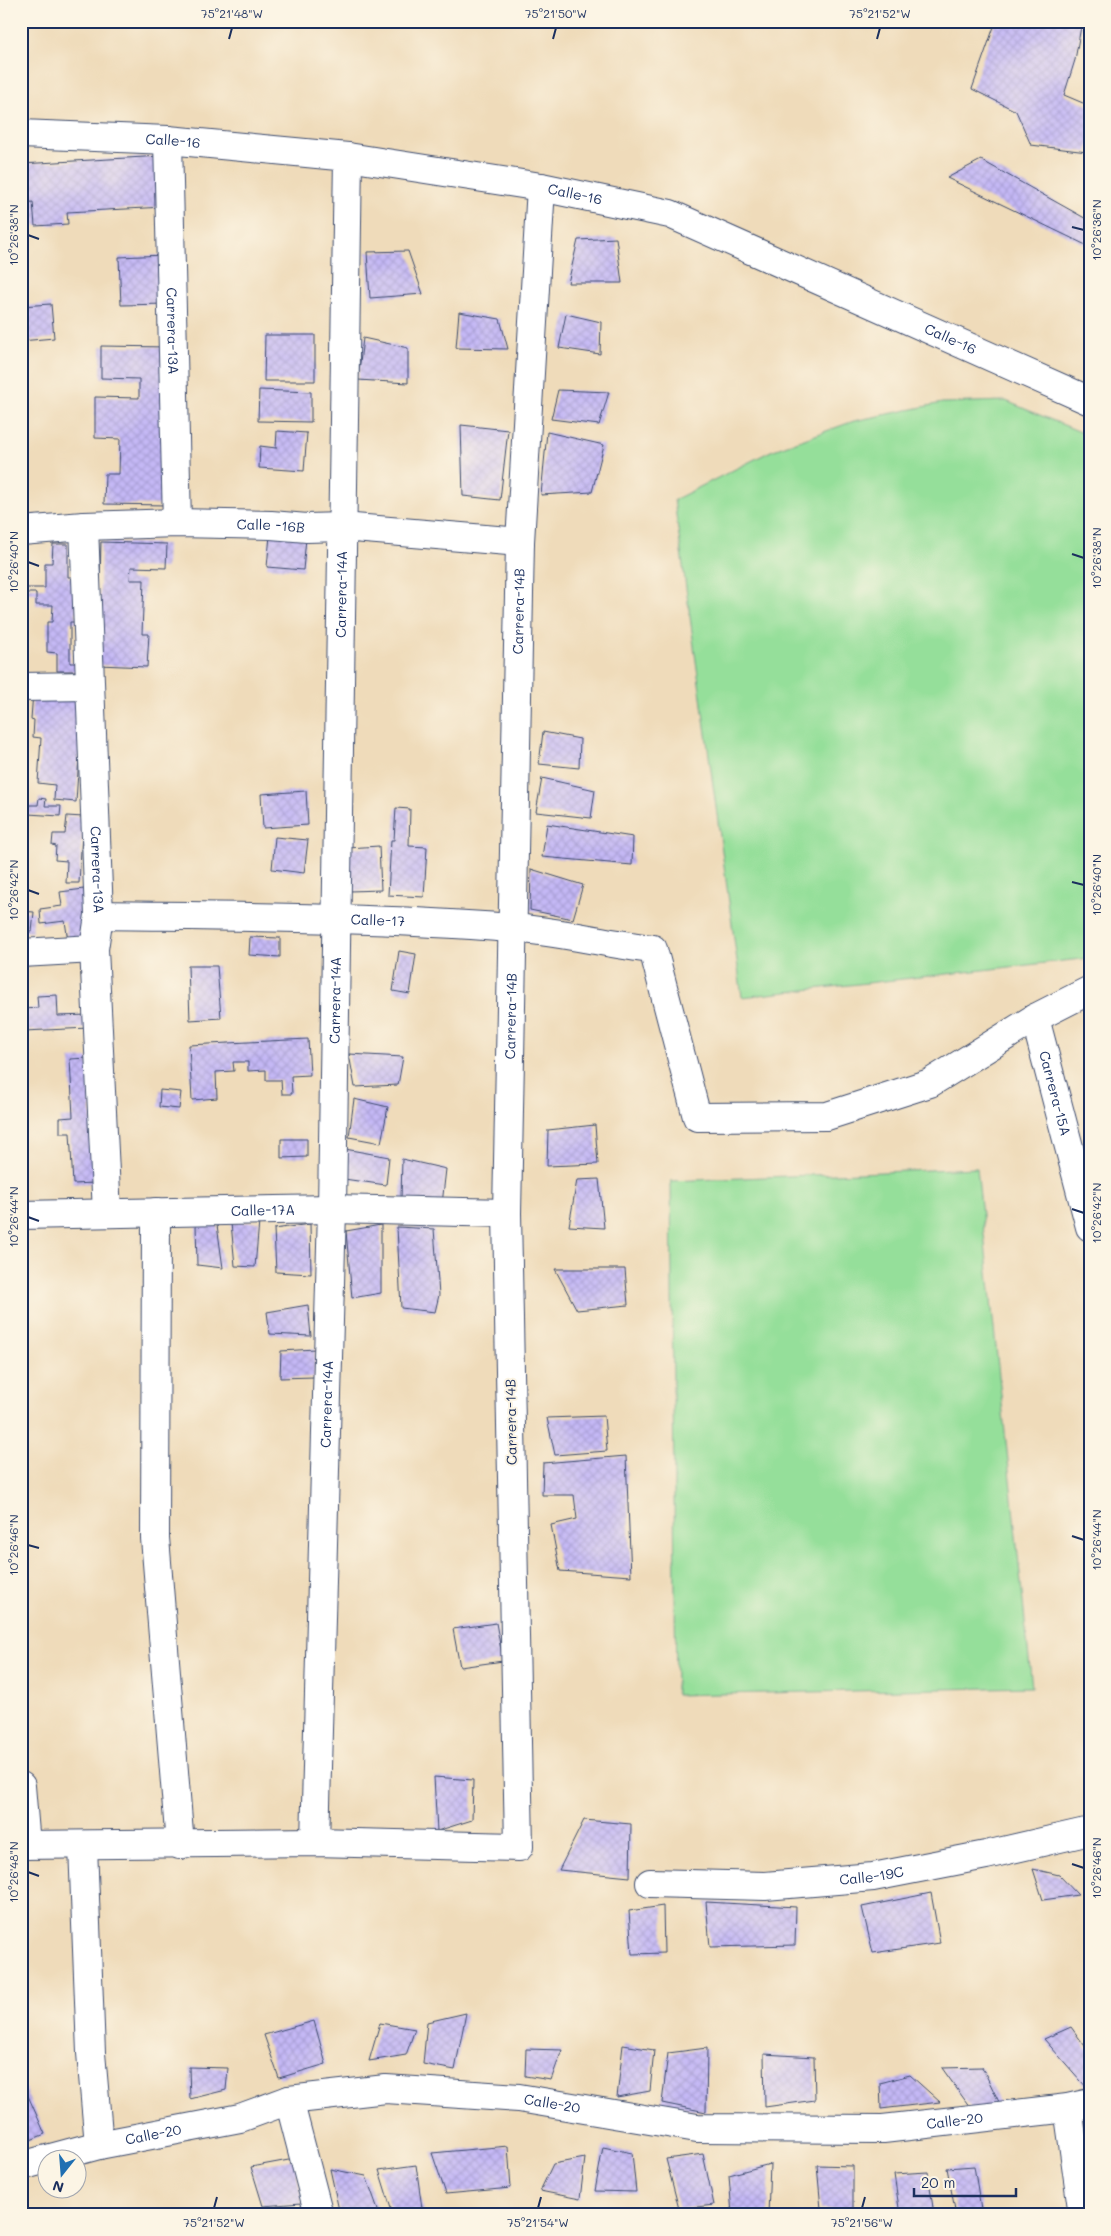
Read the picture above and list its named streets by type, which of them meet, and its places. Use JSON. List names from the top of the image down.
{
  "streets": {
    "street": [
      "Calle-16",
      "Carrera-13A",
      "Calle -16B",
      "Carrera-14A",
      "Carrera-14B",
      "Calle-17",
      "Carrera-15A",
      "Calle-17A",
      "Calle-19C",
      "Calle-20"
    ]
  },
  "crossings": [
    ["Calle-16", "Carrera-13A"],
    ["Calle-16", "Carrera-14A"],
    ["Calle-16", "Carrera-14B"],
    ["Carrera-13A", "Calle -16B"],
    ["Carrera-13A", "Calle-17"],
    ["Carrera-13A", "Calle-17A"],
    ["Calle -16B", "Carrera-14A"],
    ["Calle -16B", "Carrera-14B"],
    ["Carrera-14A", "Carrera-14B"],
    ["Carrera-14A", "Calle-17"],
    ["Carrera-14A", "Calle-17A"],
    ["Carrera-14B", "Calle-17"],
    ["Carrera-14B", "Calle-17A"],
    ["Calle-17", "Carrera-15A"]
  ],
  "scale_bar": "20 m",
  "north": "bottom",
  "coordinates": [
    "75°21'48\"W",
    "75°21'50\"W",
    "75°21'52\"W",
    "10°26'36\"N",
    "10°26'38\"N",
    "10°26'40\"N",
    "10°26'42\"N",
    "10°26'44\"N",
    "10°26'46\"N",
    "10°26'48\"N",
    "75°21'54\"W",
    "75°21'56\"W"
  ]
}
